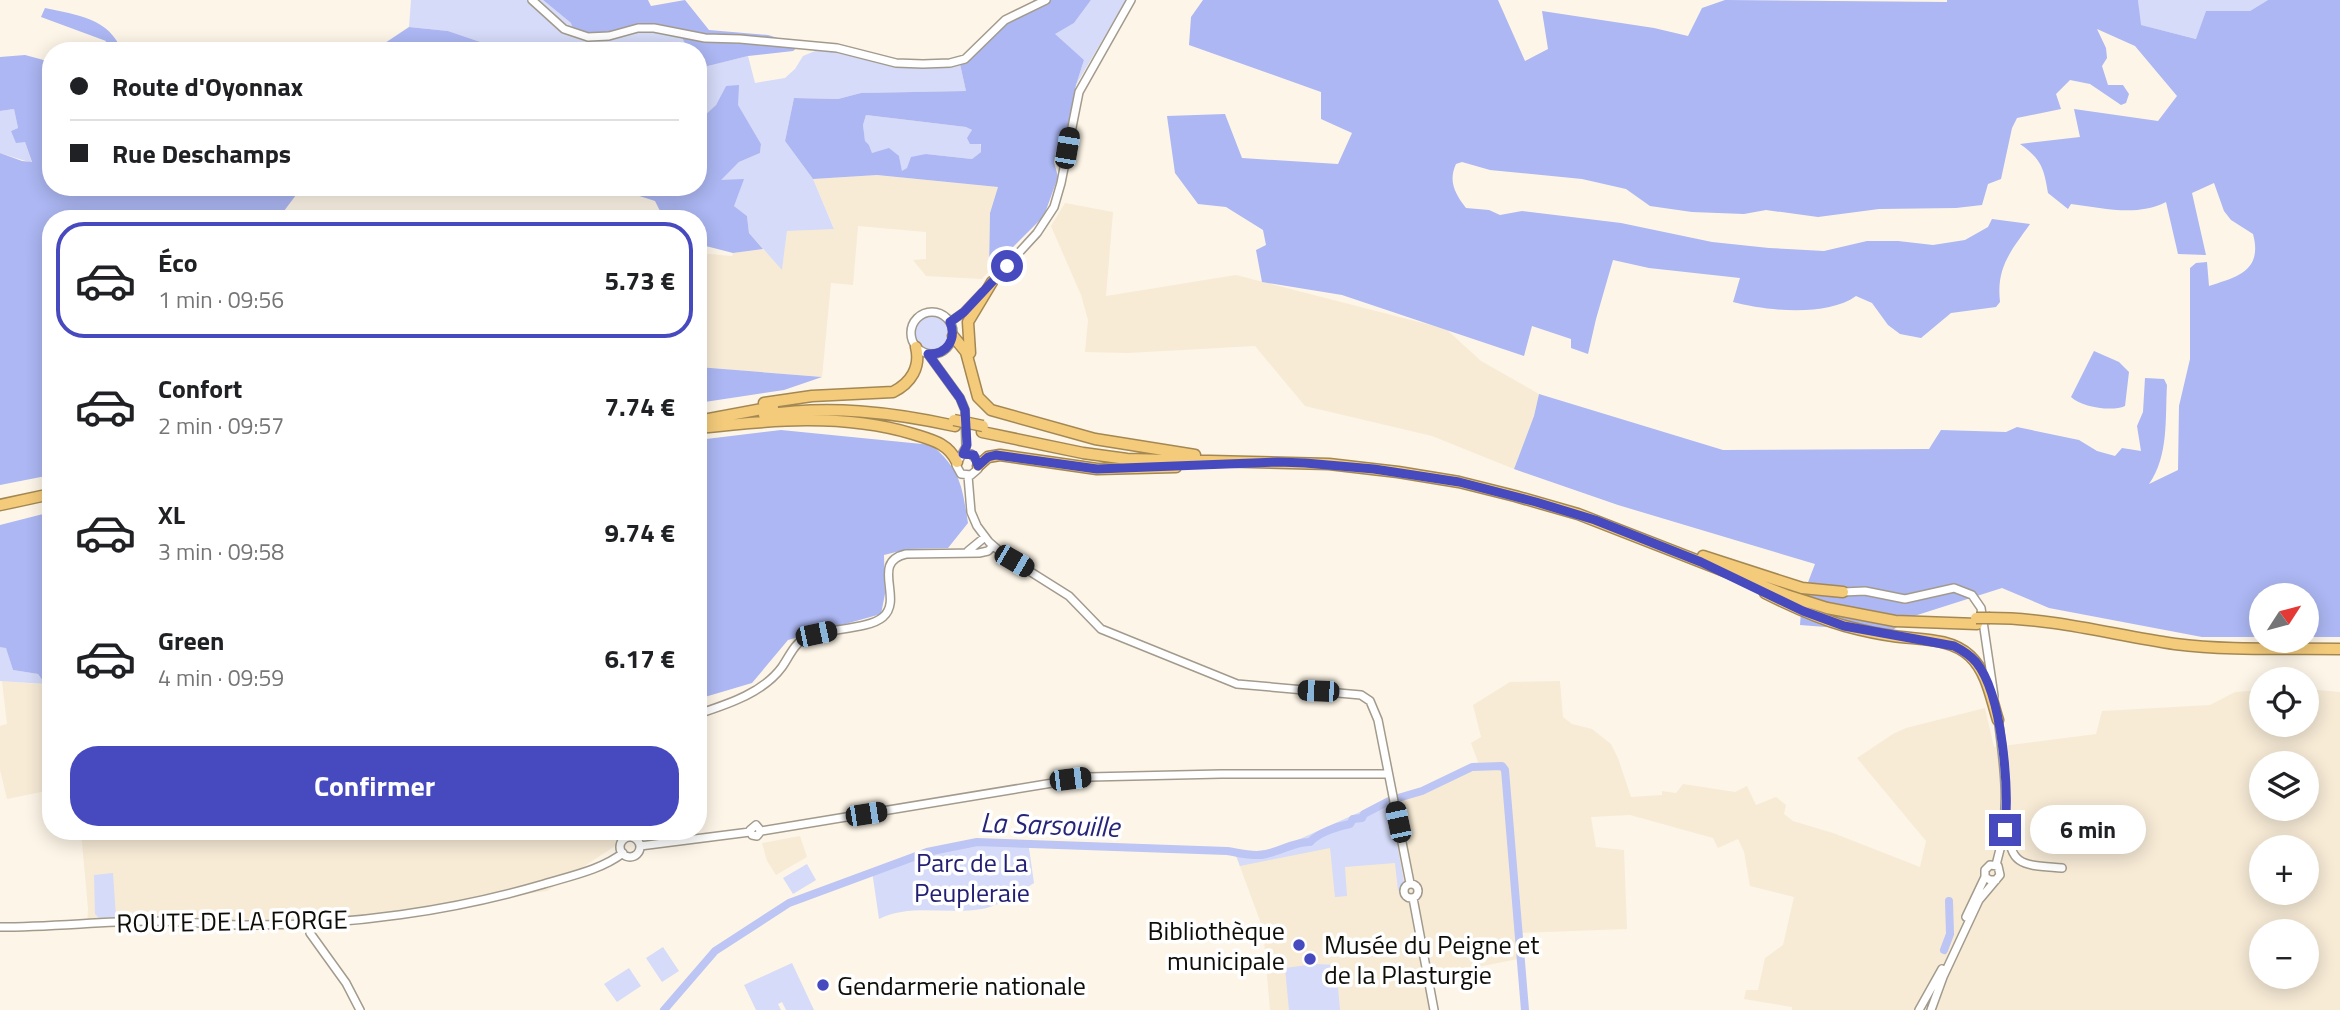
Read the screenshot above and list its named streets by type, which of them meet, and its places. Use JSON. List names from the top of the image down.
{
  "streets": {
    "main road": ["ROUTE DE LA FORGE"]
  },
  "water": ["La Sarsouille"],
  "parks": ["Parc de La Peupleraie"],
  "places": ["Bibliothèque municipale", "Musée du Peigne et de la Plasturgie", "Gendarmerie nationale"],
  "north": "top right",
  "page": {
    "banner": ["Route d'Oyonnax", "Rue Deschamps"],
    "list": [
      {
        "name": "Éco",
        "note": "1 min · 09:56",
        "value": "5.73 €"
      },
      {
        "name": "Confort",
        "note": "2 min · 09:57",
        "value": "7.74 €"
      },
      {
        "name": "XL",
        "note": "3 min · 09:58",
        "value": "9.74 €"
      },
      {
        "name": "Green",
        "note": "4 min · 09:59",
        "value": "6.17 €"
      }
    ],
    "map_buttons": ["+", "−"],
    "buttons": "Confirmer",
    "bubble": "6 min"
  }
}
